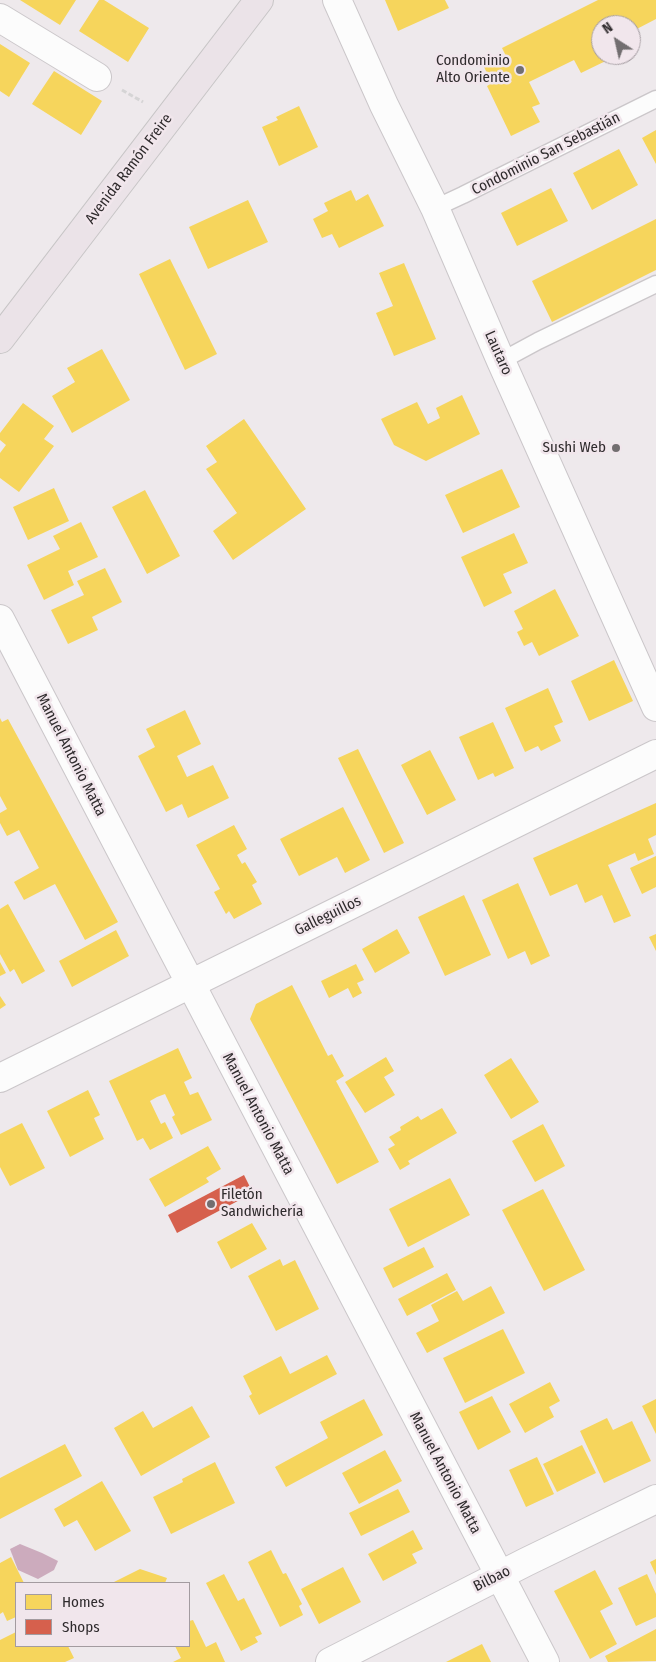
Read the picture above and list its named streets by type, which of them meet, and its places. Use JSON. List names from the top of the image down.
{
  "streets": {
    "main road": ["Avenida Ramón Freire"],
    "street": [
      "Lautaro",
      "Manuel Antonio Matta",
      "Galleguillos",
      "Bilbao"
    ],
    "lane": ["Condominio San Sebastián"]
  },
  "crossings": [
    ["Condominio San Sebastián", "Lautaro"],
    ["Manuel Antonio Matta", "Galleguillos"],
    ["Manuel Antonio Matta", "Bilbao"]
  ],
  "places": ["Condominio Alto Oriente", "Sushi Web", "Filetón Sandwichería"],
  "legend": ["Homes", "Shops"],
  "north": "top left"
}
